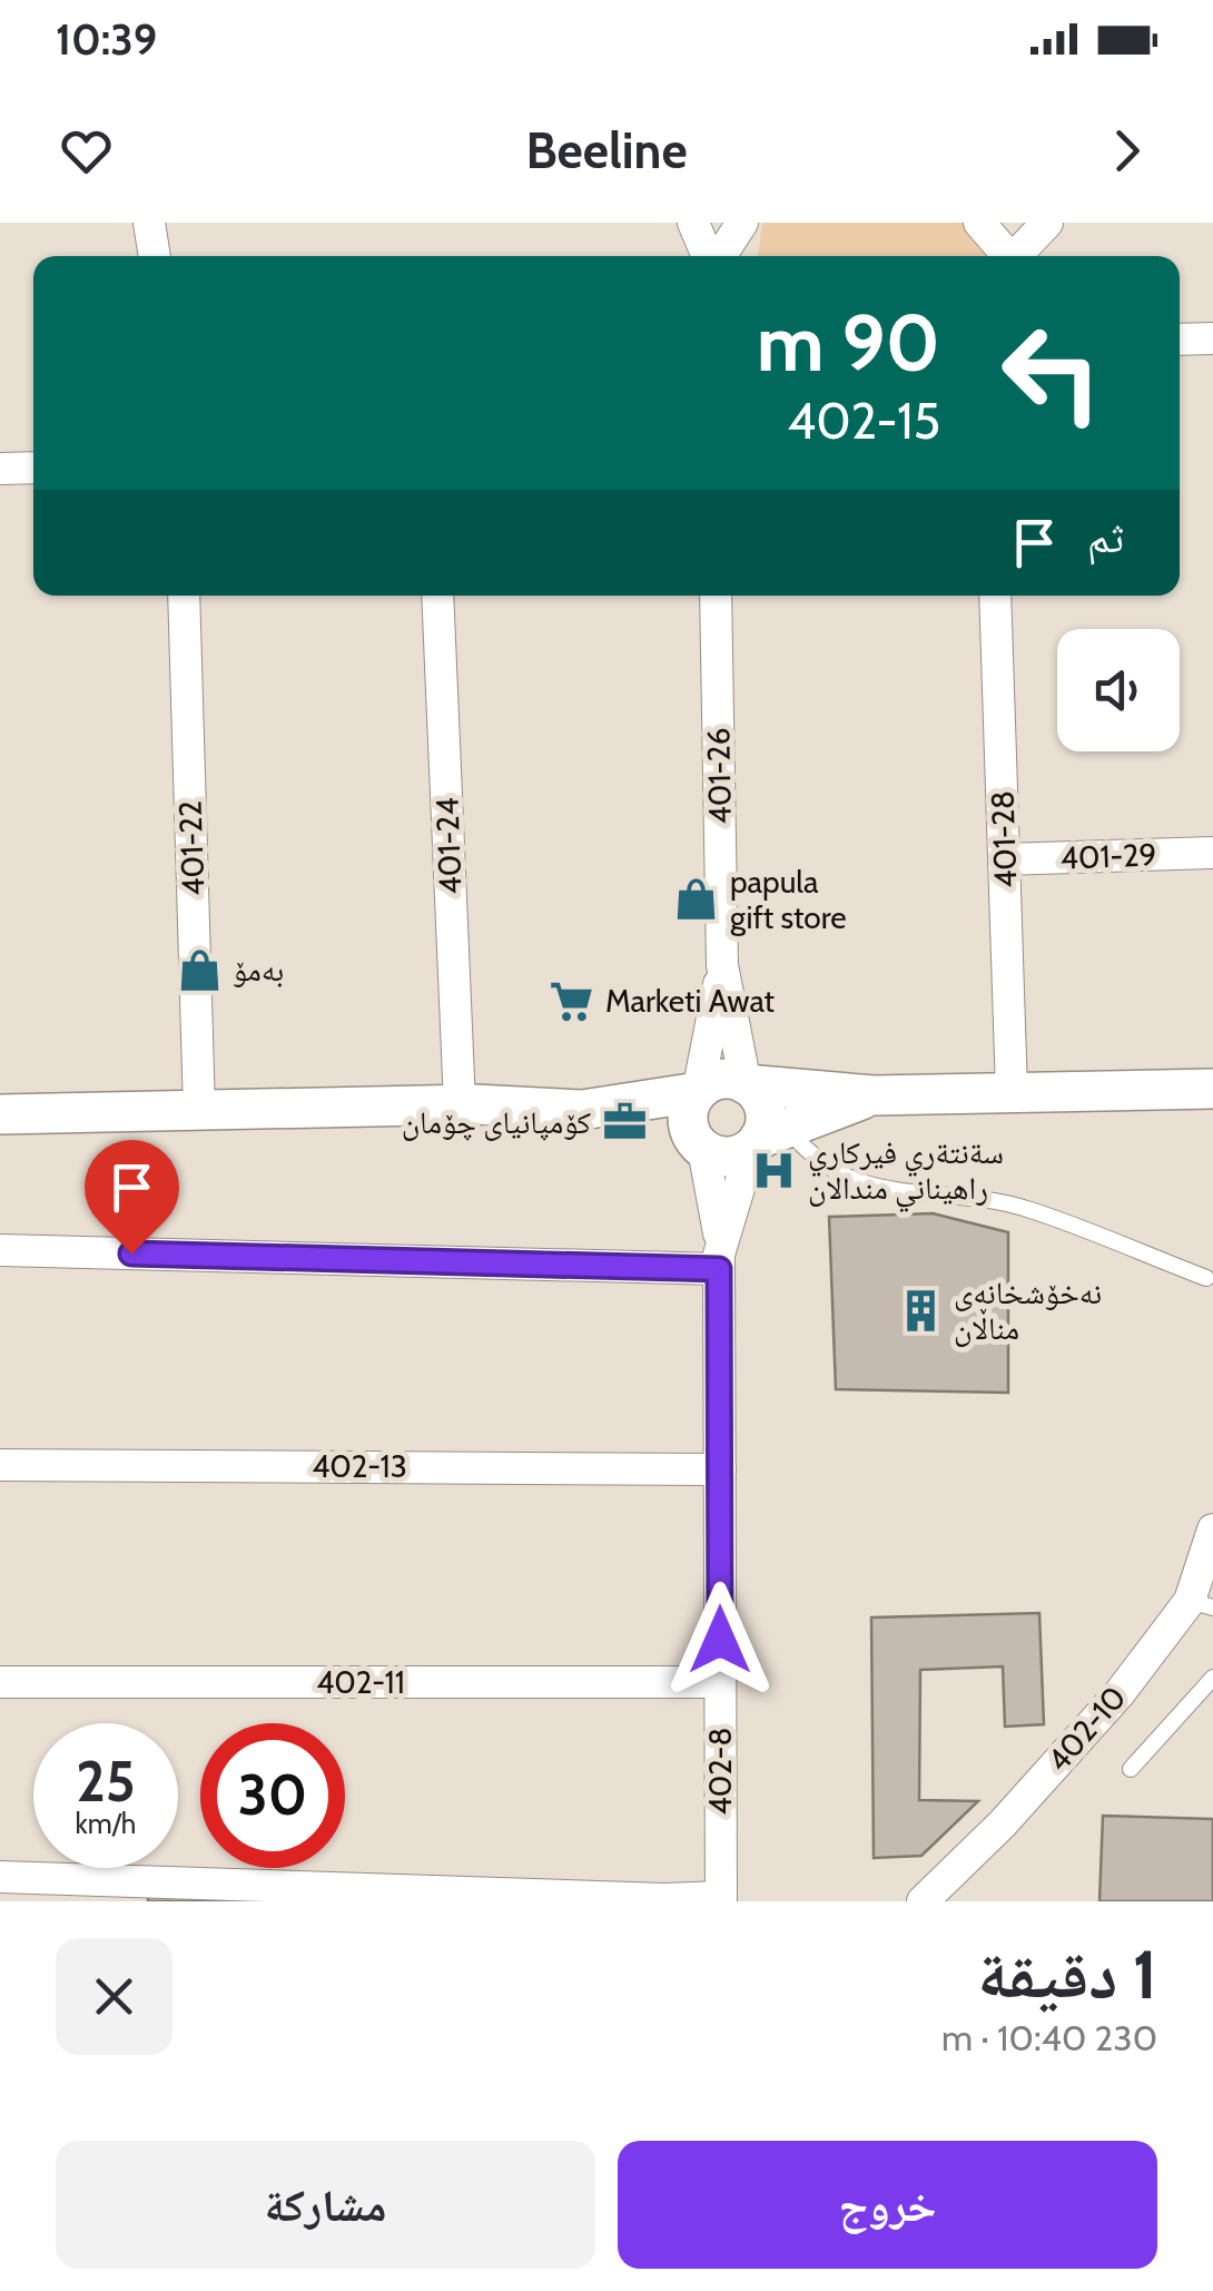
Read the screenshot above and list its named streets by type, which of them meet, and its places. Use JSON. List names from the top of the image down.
{
  "streets": {
    "street": [
      "401-26",
      "401-28",
      "401-24",
      "401-22",
      "401-29",
      "402-13",
      "402-11",
      "402-10",
      "402-8"
    ]
  },
  "crossings": [
    ["401-28", "401-29"],
    ["402-13", "402-8"],
    ["402-11", "402-8"]
  ],
  "places": {
    "shop": ["papula gift store", "بەمۆ"],
    "supermarket": ["Marketi Awat"],
    "office": ["کۆمپانیای چۆمان"],
    "hospital": ["سةنتةري فيركاري راهيناني مندالان"],
    "building": ["نەخۆشخانەی مناڵان"]
  },
  "page": {
    "status": "10:39",
    "header": "Beeline",
    "turn": ["90 m", "402-15"],
    "then": "ثم",
    "speed": "25 km/h",
    "limit": "30",
    "heading": ["1 دقيقة", "230 m · 10:40"],
    "buttons": ["خروج", "مشاركة"]
  }
}
